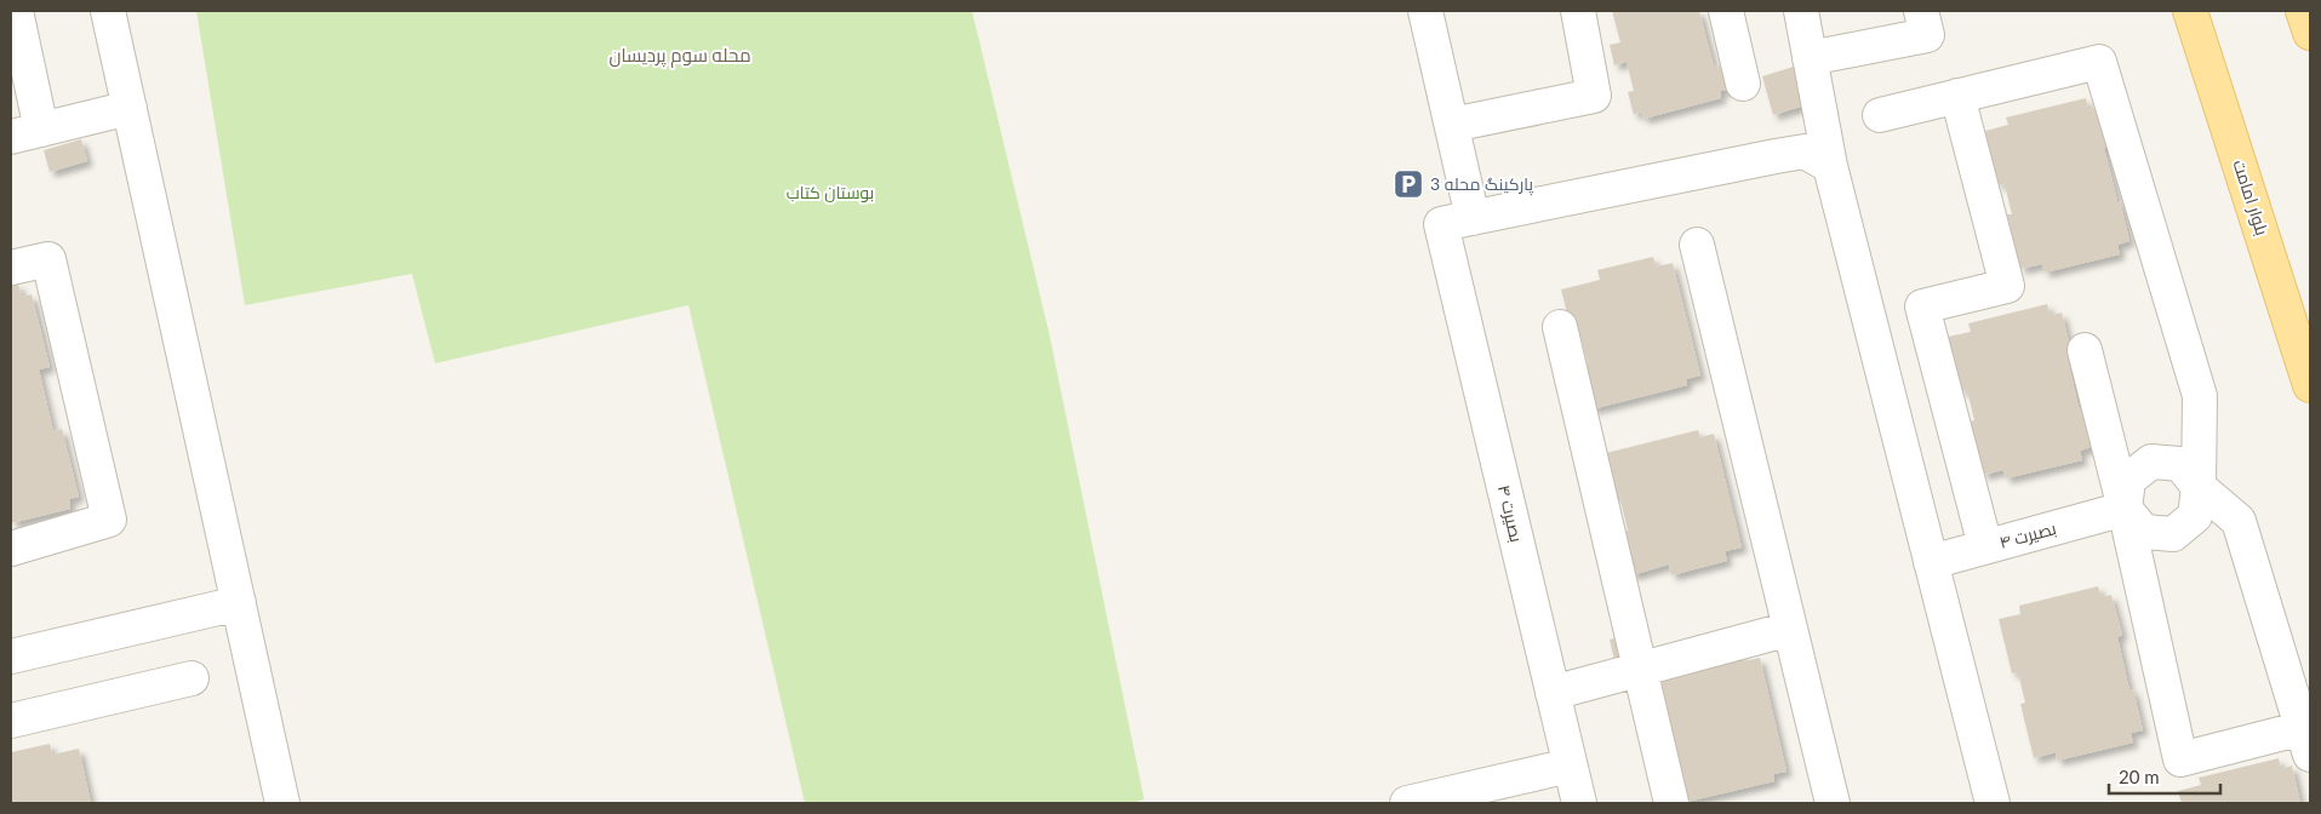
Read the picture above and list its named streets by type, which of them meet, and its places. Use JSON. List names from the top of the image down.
{
  "streets": {
    "main road": ["بلوار امامت"],
    "street": ["بصیرت ۴"]
  },
  "districts": ["محله سوم پردیسان"],
  "parks": ["بوستان کتاب"],
  "places": {
    "parking": ["پارکینگ محله 3"]
  },
  "scale_bar": "20 m"
}
